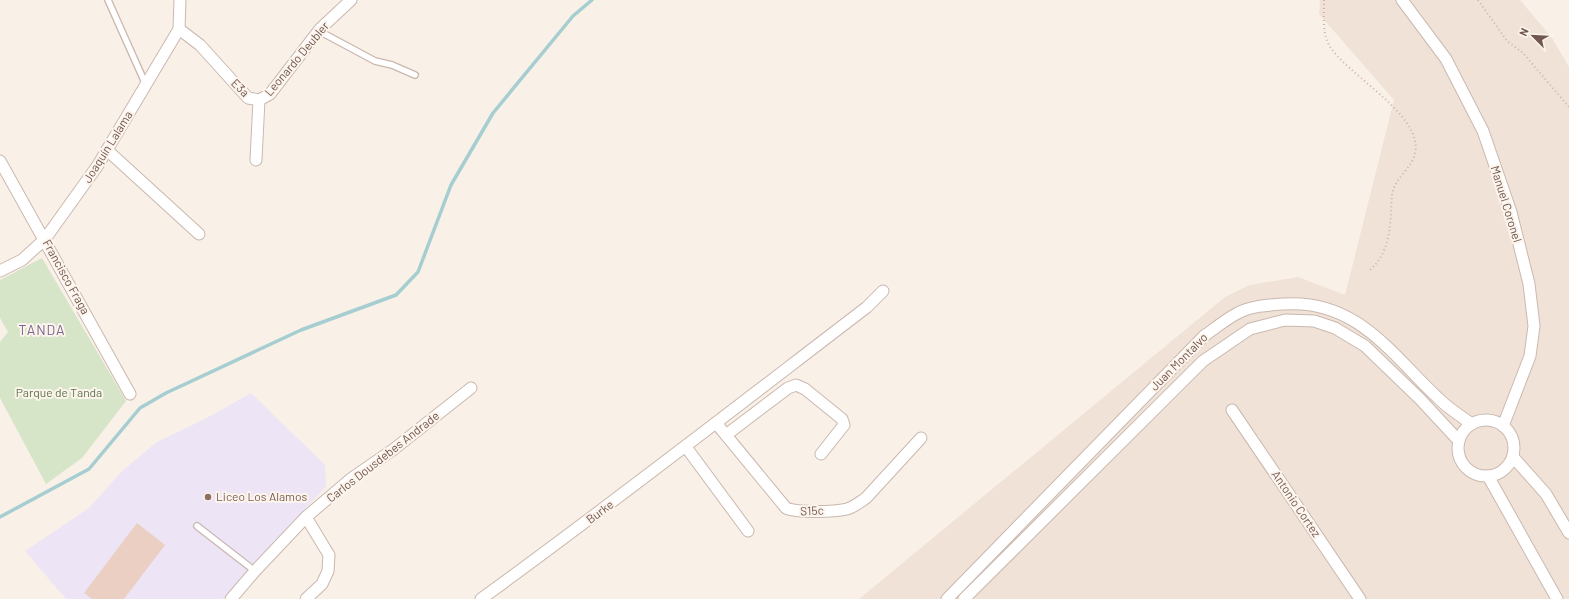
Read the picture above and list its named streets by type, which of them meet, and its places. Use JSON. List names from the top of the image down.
{
  "streets": {
    "street": [
      "Leonardo Deubler",
      "E3a",
      "Joaquín Lalama",
      "Manuel Coronel",
      "Francisco Fraga",
      "Juan Montalvo",
      "Carlos Dousdebes Andrade",
      "Antonio Cortez",
      "S15c",
      "Burke"
    ]
  },
  "crossings": [
    ["Leonardo Deubler", "E3a"],
    ["E3a", "Joaquín Lalama"],
    ["Joaquín Lalama", "Francisco Fraga"],
    ["Manuel Coronel", "Juan Montalvo"],
    ["S15c", "Burke"]
  ],
  "districts": ["TANDA"],
  "parks": ["Parque de Tanda"],
  "places": ["Liceo Los Alamos"],
  "north": "top left"
}
